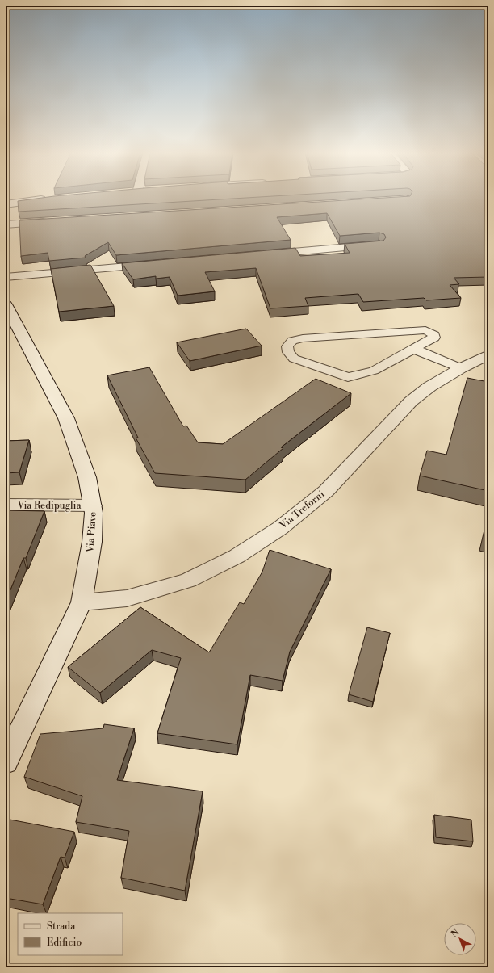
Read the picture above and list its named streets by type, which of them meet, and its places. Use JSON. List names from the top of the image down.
{
  "streets": {
    "street": ["Via Redipuglia", "Via Treforni", "Via Piave"]
  },
  "crossings": [
    ["Via Redipuglia", "Via Piave"],
    ["Via Treforni", "Via Piave"]
  ],
  "legend": ["Strada", "Edificio"],
  "north": "top left"
}
